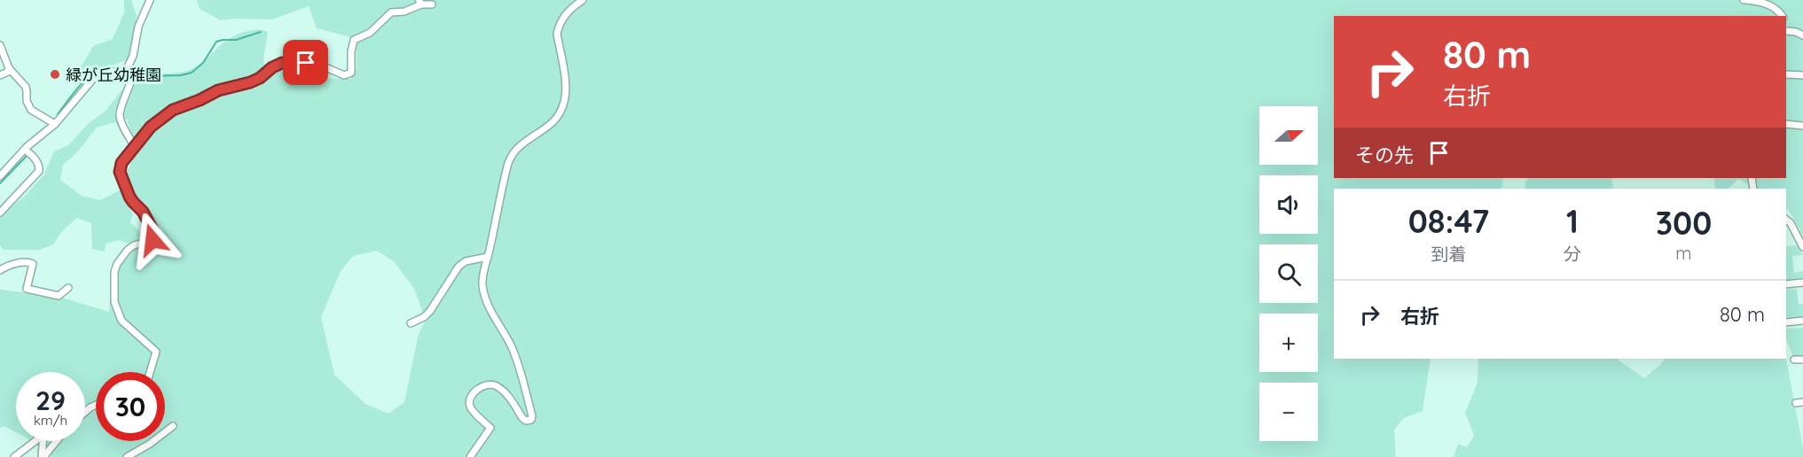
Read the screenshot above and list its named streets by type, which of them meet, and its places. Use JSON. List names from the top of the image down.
{
  "places": ["緑が丘幼稚園"],
  "north": "right",
  "page": {
    "turn": ["80 m", "右折"],
    "map_buttons": ["+", "−"],
    "then": "その先",
    "eta": [
      "08:47",
      "到着",
      "1",
      "分",
      "300",
      "m"
    ],
    "list": [
      {
        "name": "右折",
        "value": "80 m"
      }
    ],
    "speed": "29 km/h",
    "limit": "30"
  }
}
